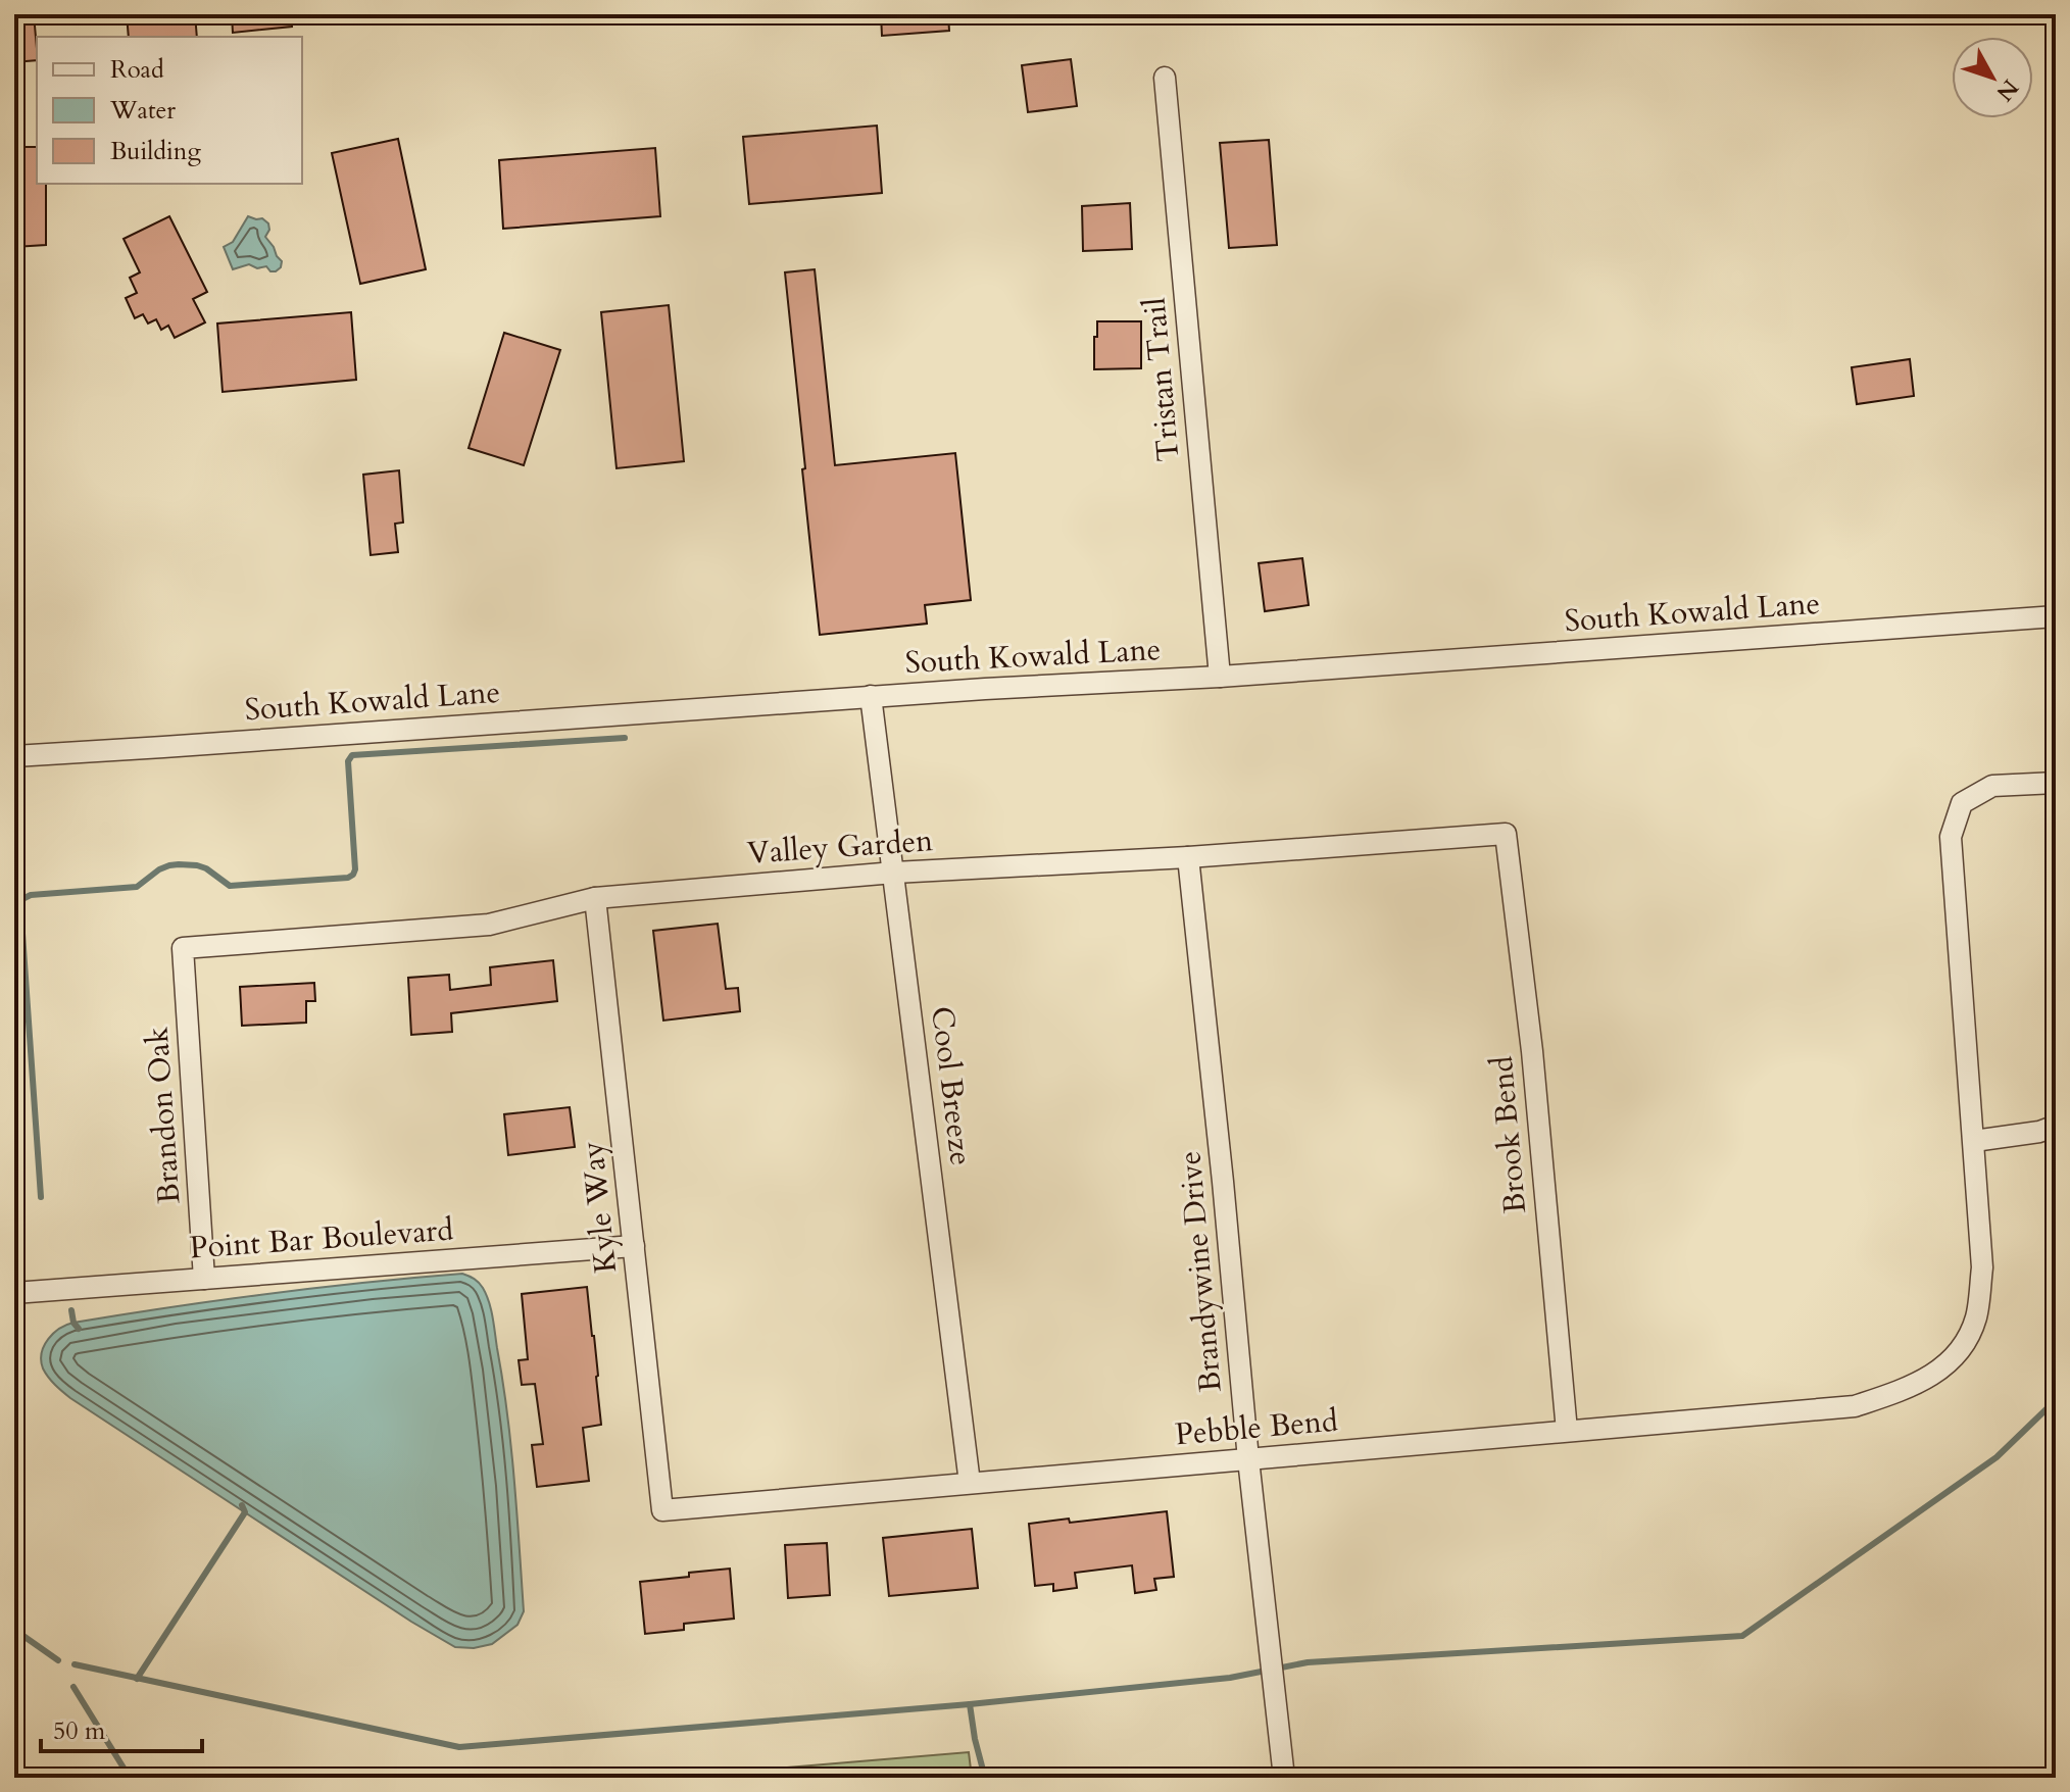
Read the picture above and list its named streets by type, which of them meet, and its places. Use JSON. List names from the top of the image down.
{
  "streets": {
    "street": [
      "Tristan Trail",
      "South Kowald Lane",
      "Valley Garden",
      "Cool Breeze",
      "Brandon Oak",
      "Brook Bend",
      "Kyle Way",
      "Point Bar Boulevard",
      "Brandywine Drive",
      "Pebble Bend"
    ]
  },
  "crossings": [
    ["Tristan Trail", "South Kowald Lane"],
    ["South Kowald Lane", "Cool Breeze"],
    ["Valley Garden", "Cool Breeze"],
    ["Valley Garden", "Brandon Oak"],
    ["Valley Garden", "Brook Bend"],
    ["Valley Garden", "Kyle Way"],
    ["Valley Garden", "Brandywine Drive"],
    ["Cool Breeze", "Pebble Bend"],
    ["Brandon Oak", "Point Bar Boulevard"],
    ["Brook Bend", "Pebble Bend"],
    ["Kyle Way", "Point Bar Boulevard"],
    ["Kyle Way", "Pebble Bend"],
    ["Brandywine Drive", "Pebble Bend"]
  ],
  "legend": ["Road", "Water", "Building"],
  "scale_bar": "50 m",
  "north": "bottom right"
}
